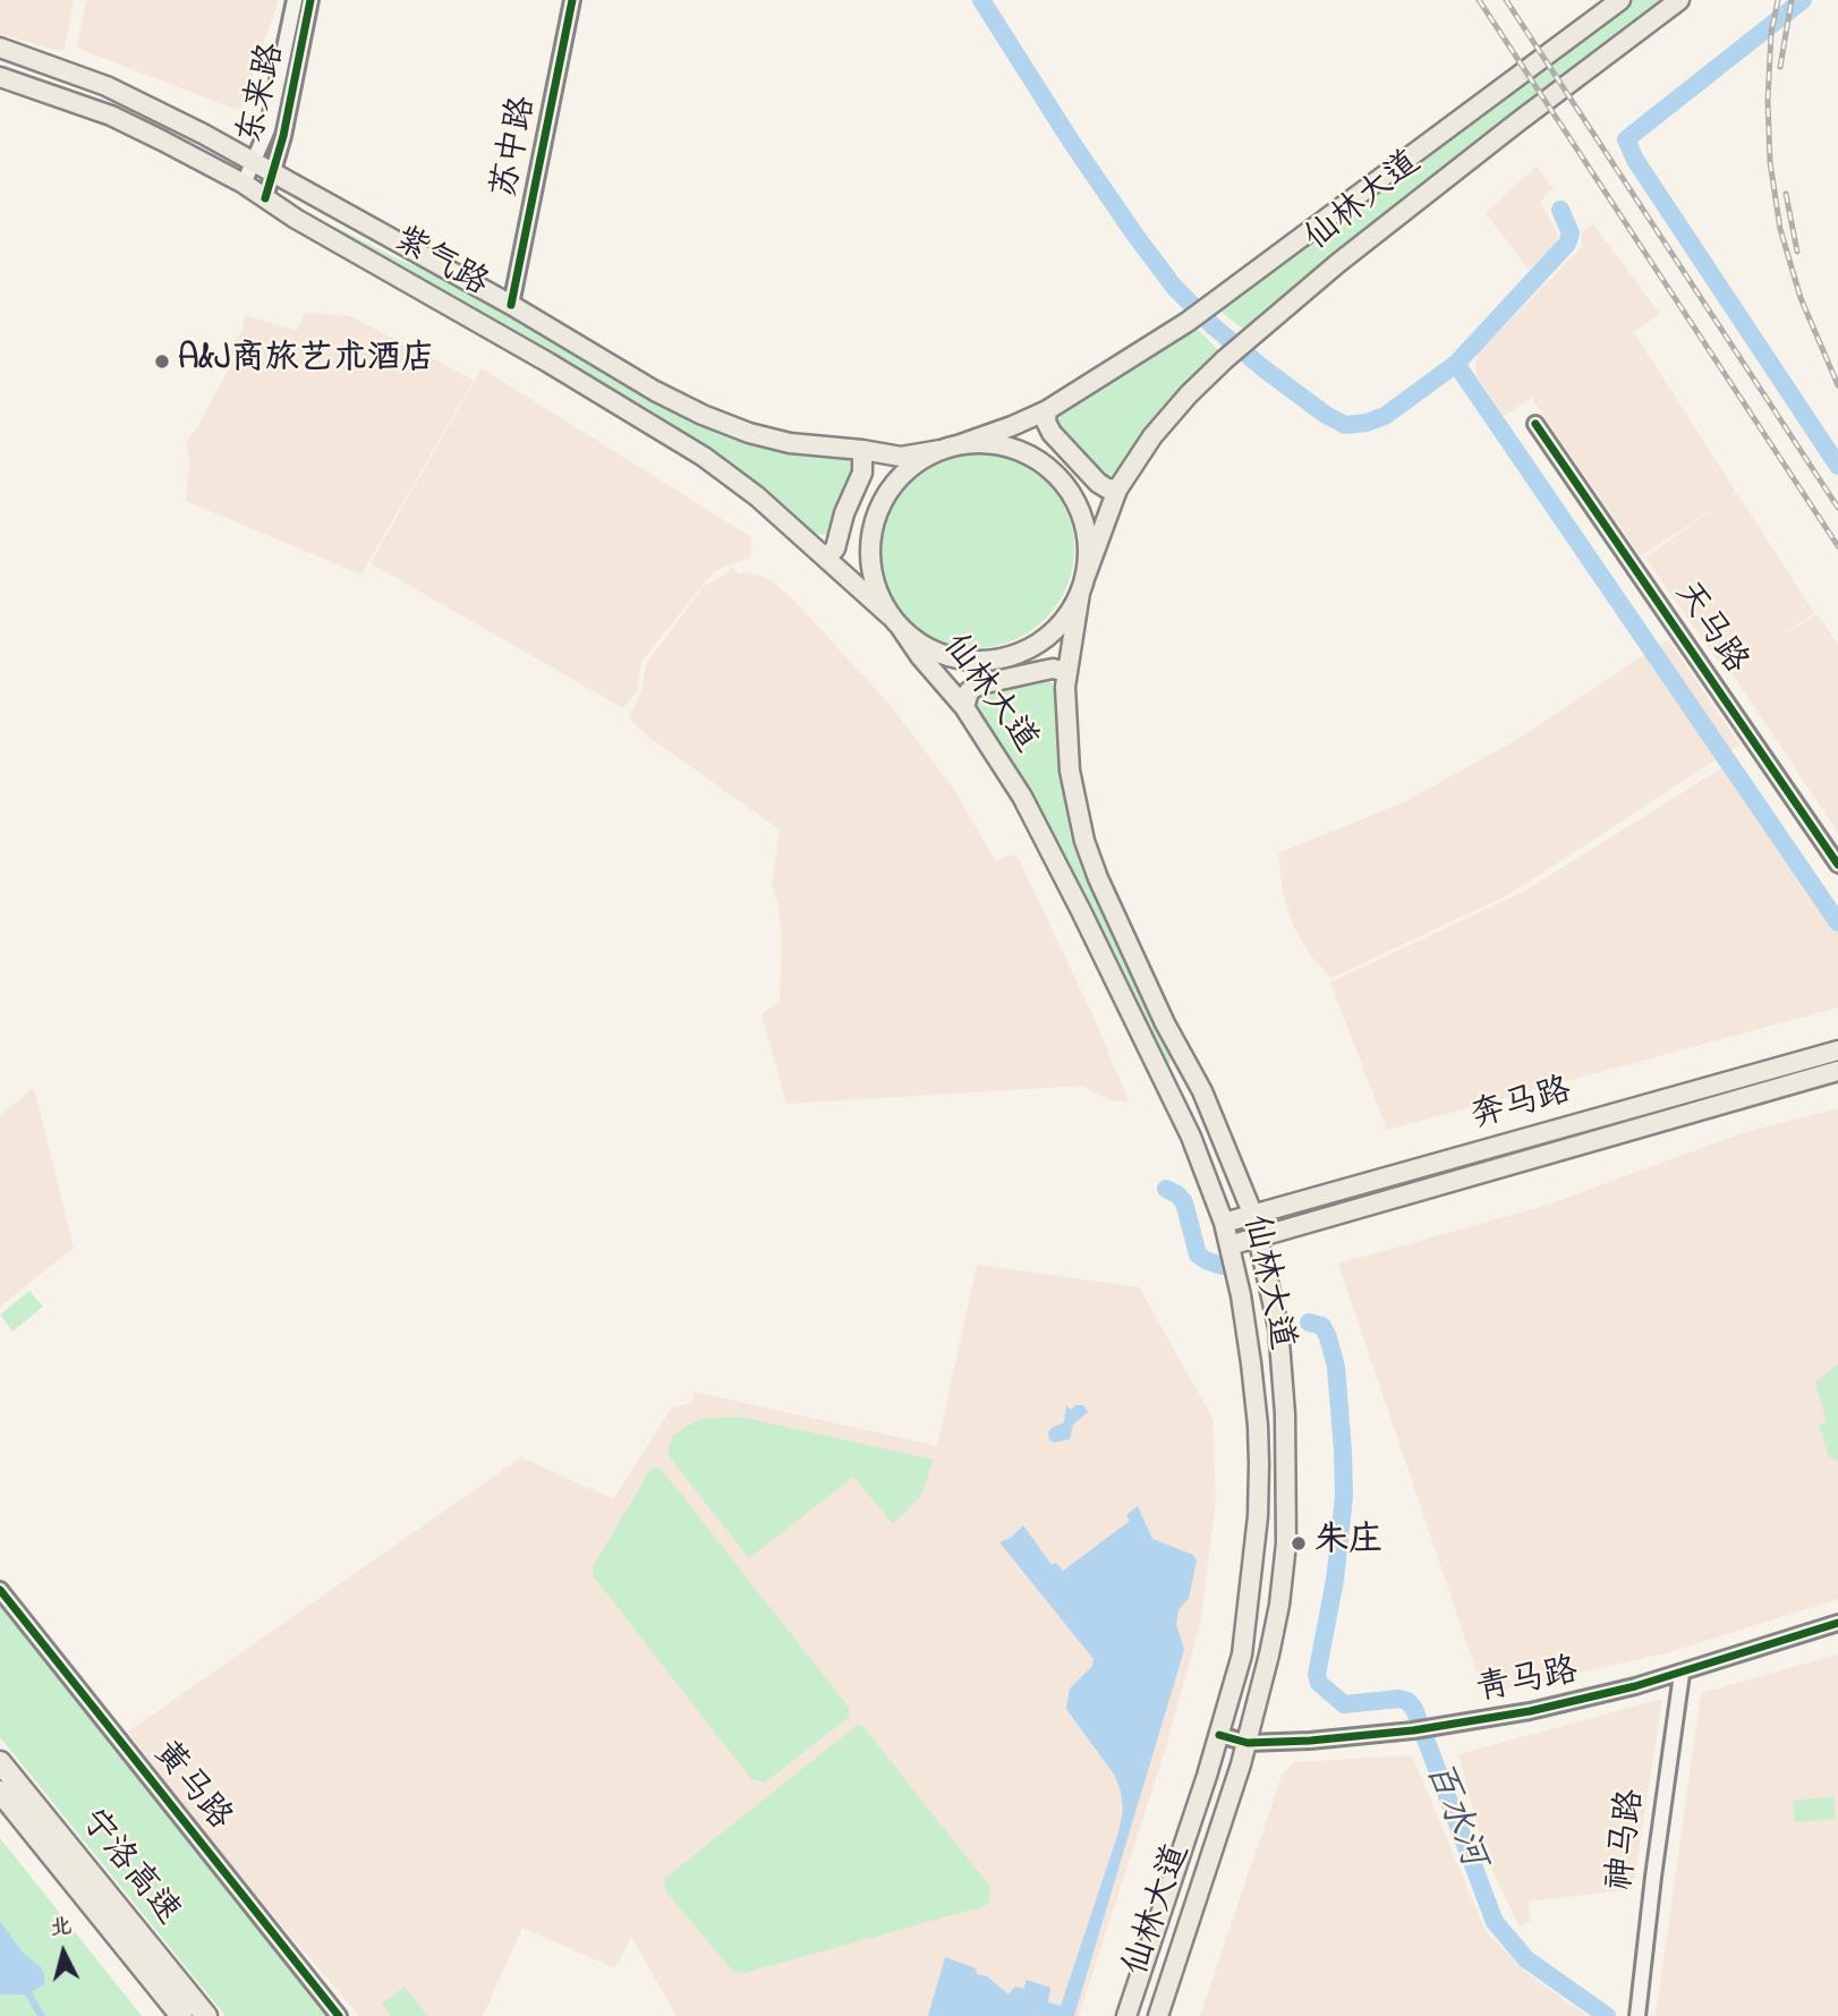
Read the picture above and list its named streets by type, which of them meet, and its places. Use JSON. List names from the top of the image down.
{
  "streets": {
    "highway": ["宁洛高速"],
    "main road": ["仙林大道", "紫气路", "奔马路"],
    "street": [
      "东来路",
      "苏中路",
      "天马路",
      "青马路",
      "黄马路",
      "神马路"
    ]
  },
  "crossings": [
    ["东来路", "紫气路"],
    ["苏中路", "紫气路"],
    ["仙林大道", "紫气路"],
    ["仙林大道", "奔马路"],
    ["仙林大道", "青马路"],
    ["青马路", "神马路"]
  ],
  "water": ["百水河"],
  "places": ["A&J商旅艺术酒店", "朱庄"],
  "north": "top"
}
